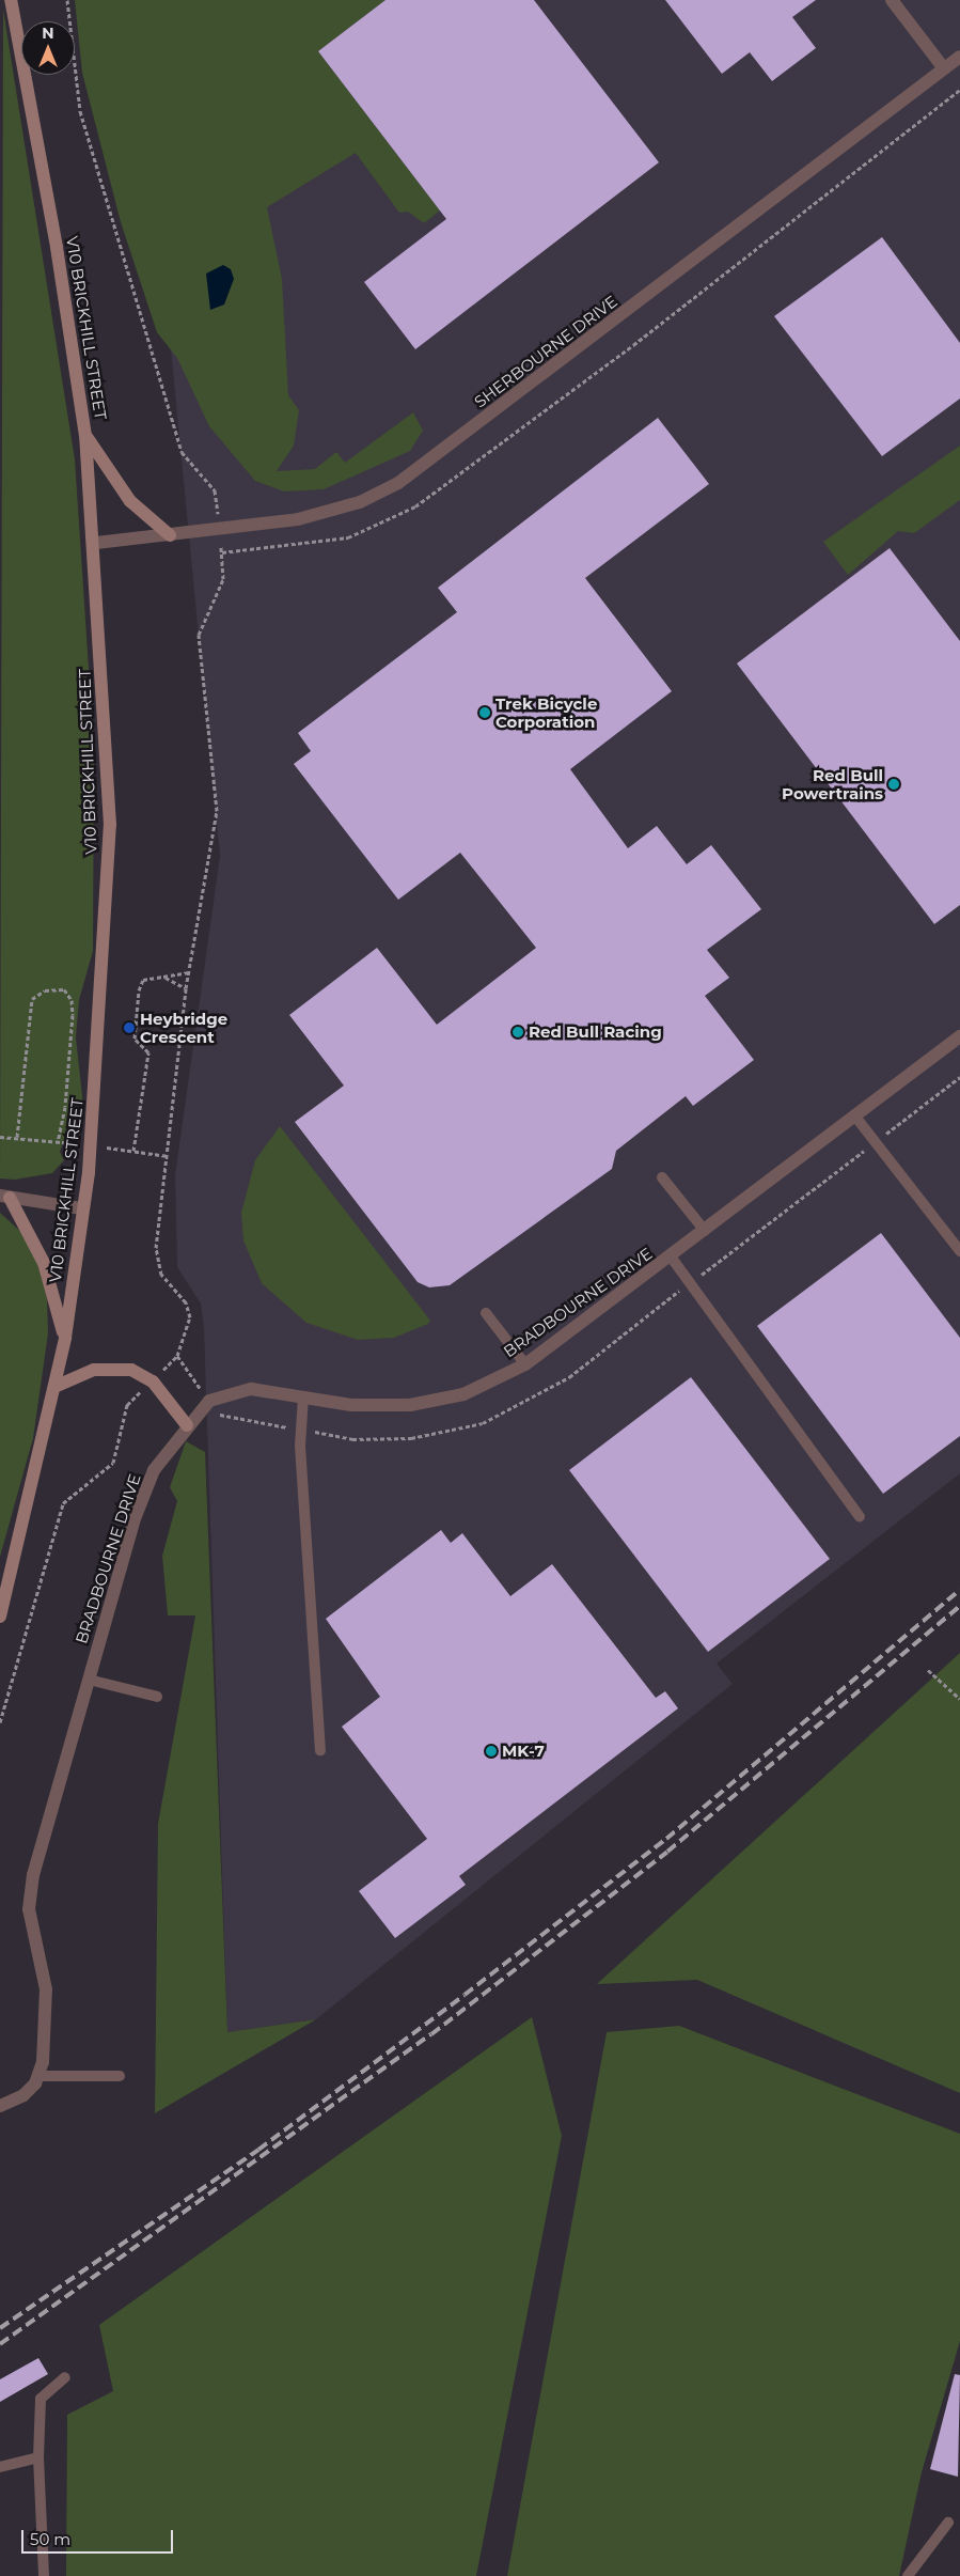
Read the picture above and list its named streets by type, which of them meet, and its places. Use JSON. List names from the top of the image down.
{
  "streets": {
    "street": ["V10 BRICKHILL STREET", "SHERBOURNE DRIVE", "BRADBOURNE DRIVE"]
  },
  "crossings": [
    ["V10 BRICKHILL STREET", "SHERBOURNE DRIVE"]
  ],
  "places": [
    "Trek Bicycle Corporation",
    "Red Bull Powertrains",
    "Heybridge Crescent",
    "Red Bull Racing",
    "MK-7"
  ],
  "scale_bar": "50 m",
  "north": "top"
}
